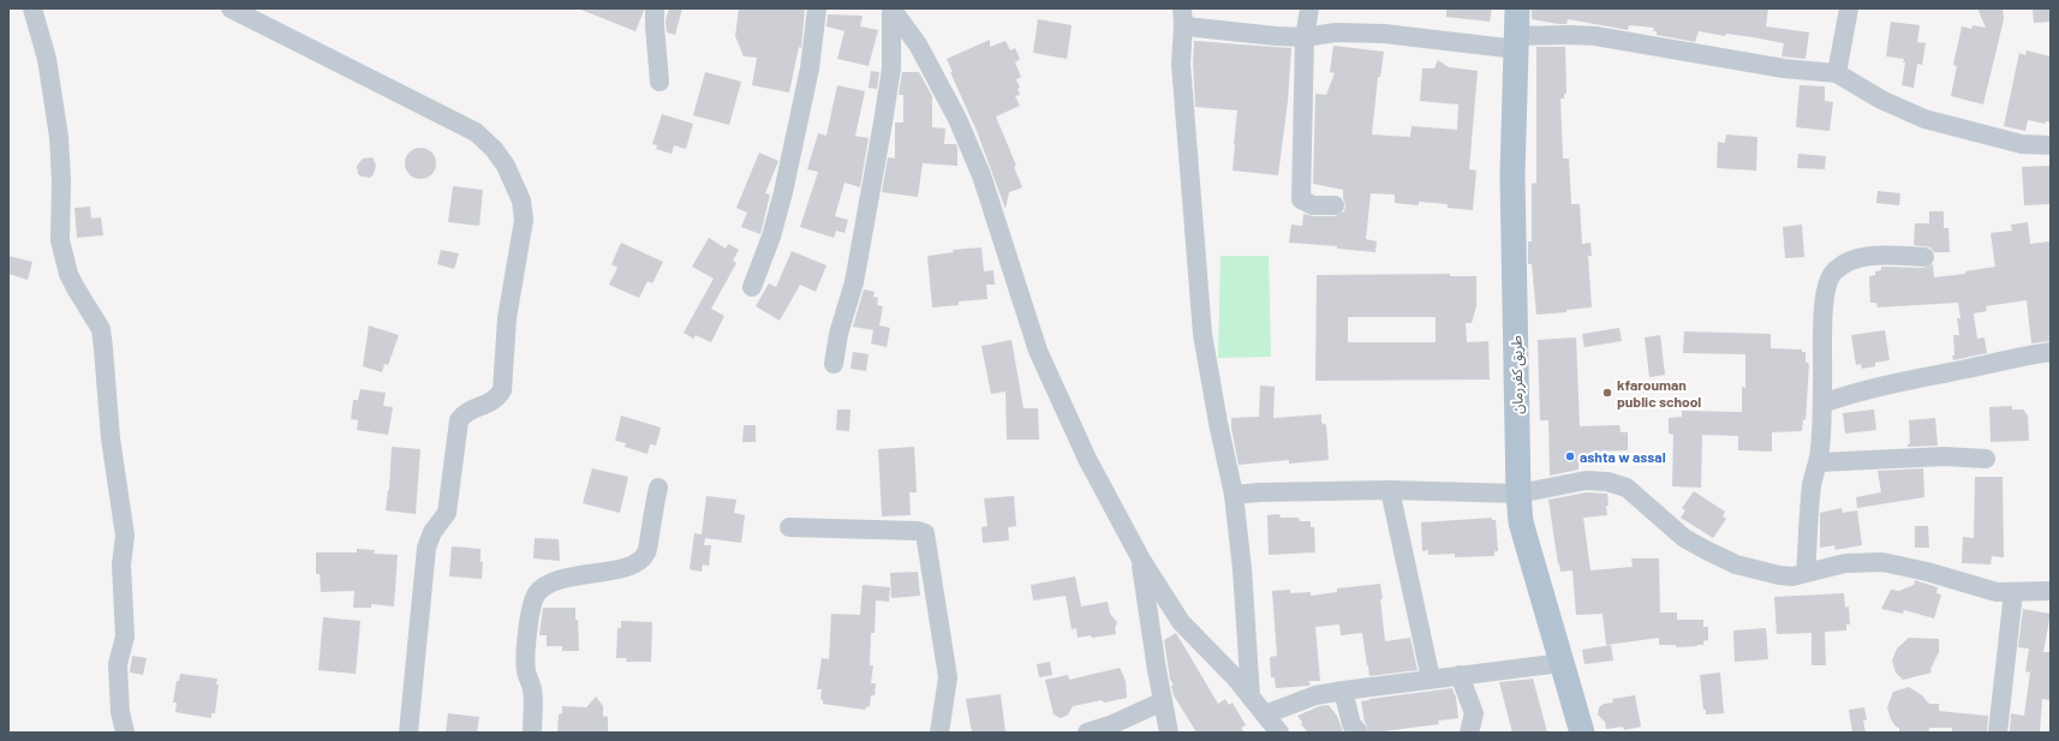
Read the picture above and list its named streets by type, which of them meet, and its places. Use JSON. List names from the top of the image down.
{
  "streets": {
    "main road": ["طريق كفررمان"]
  },
  "places": ["kfarouman public school", "ashta w assal"]
}
